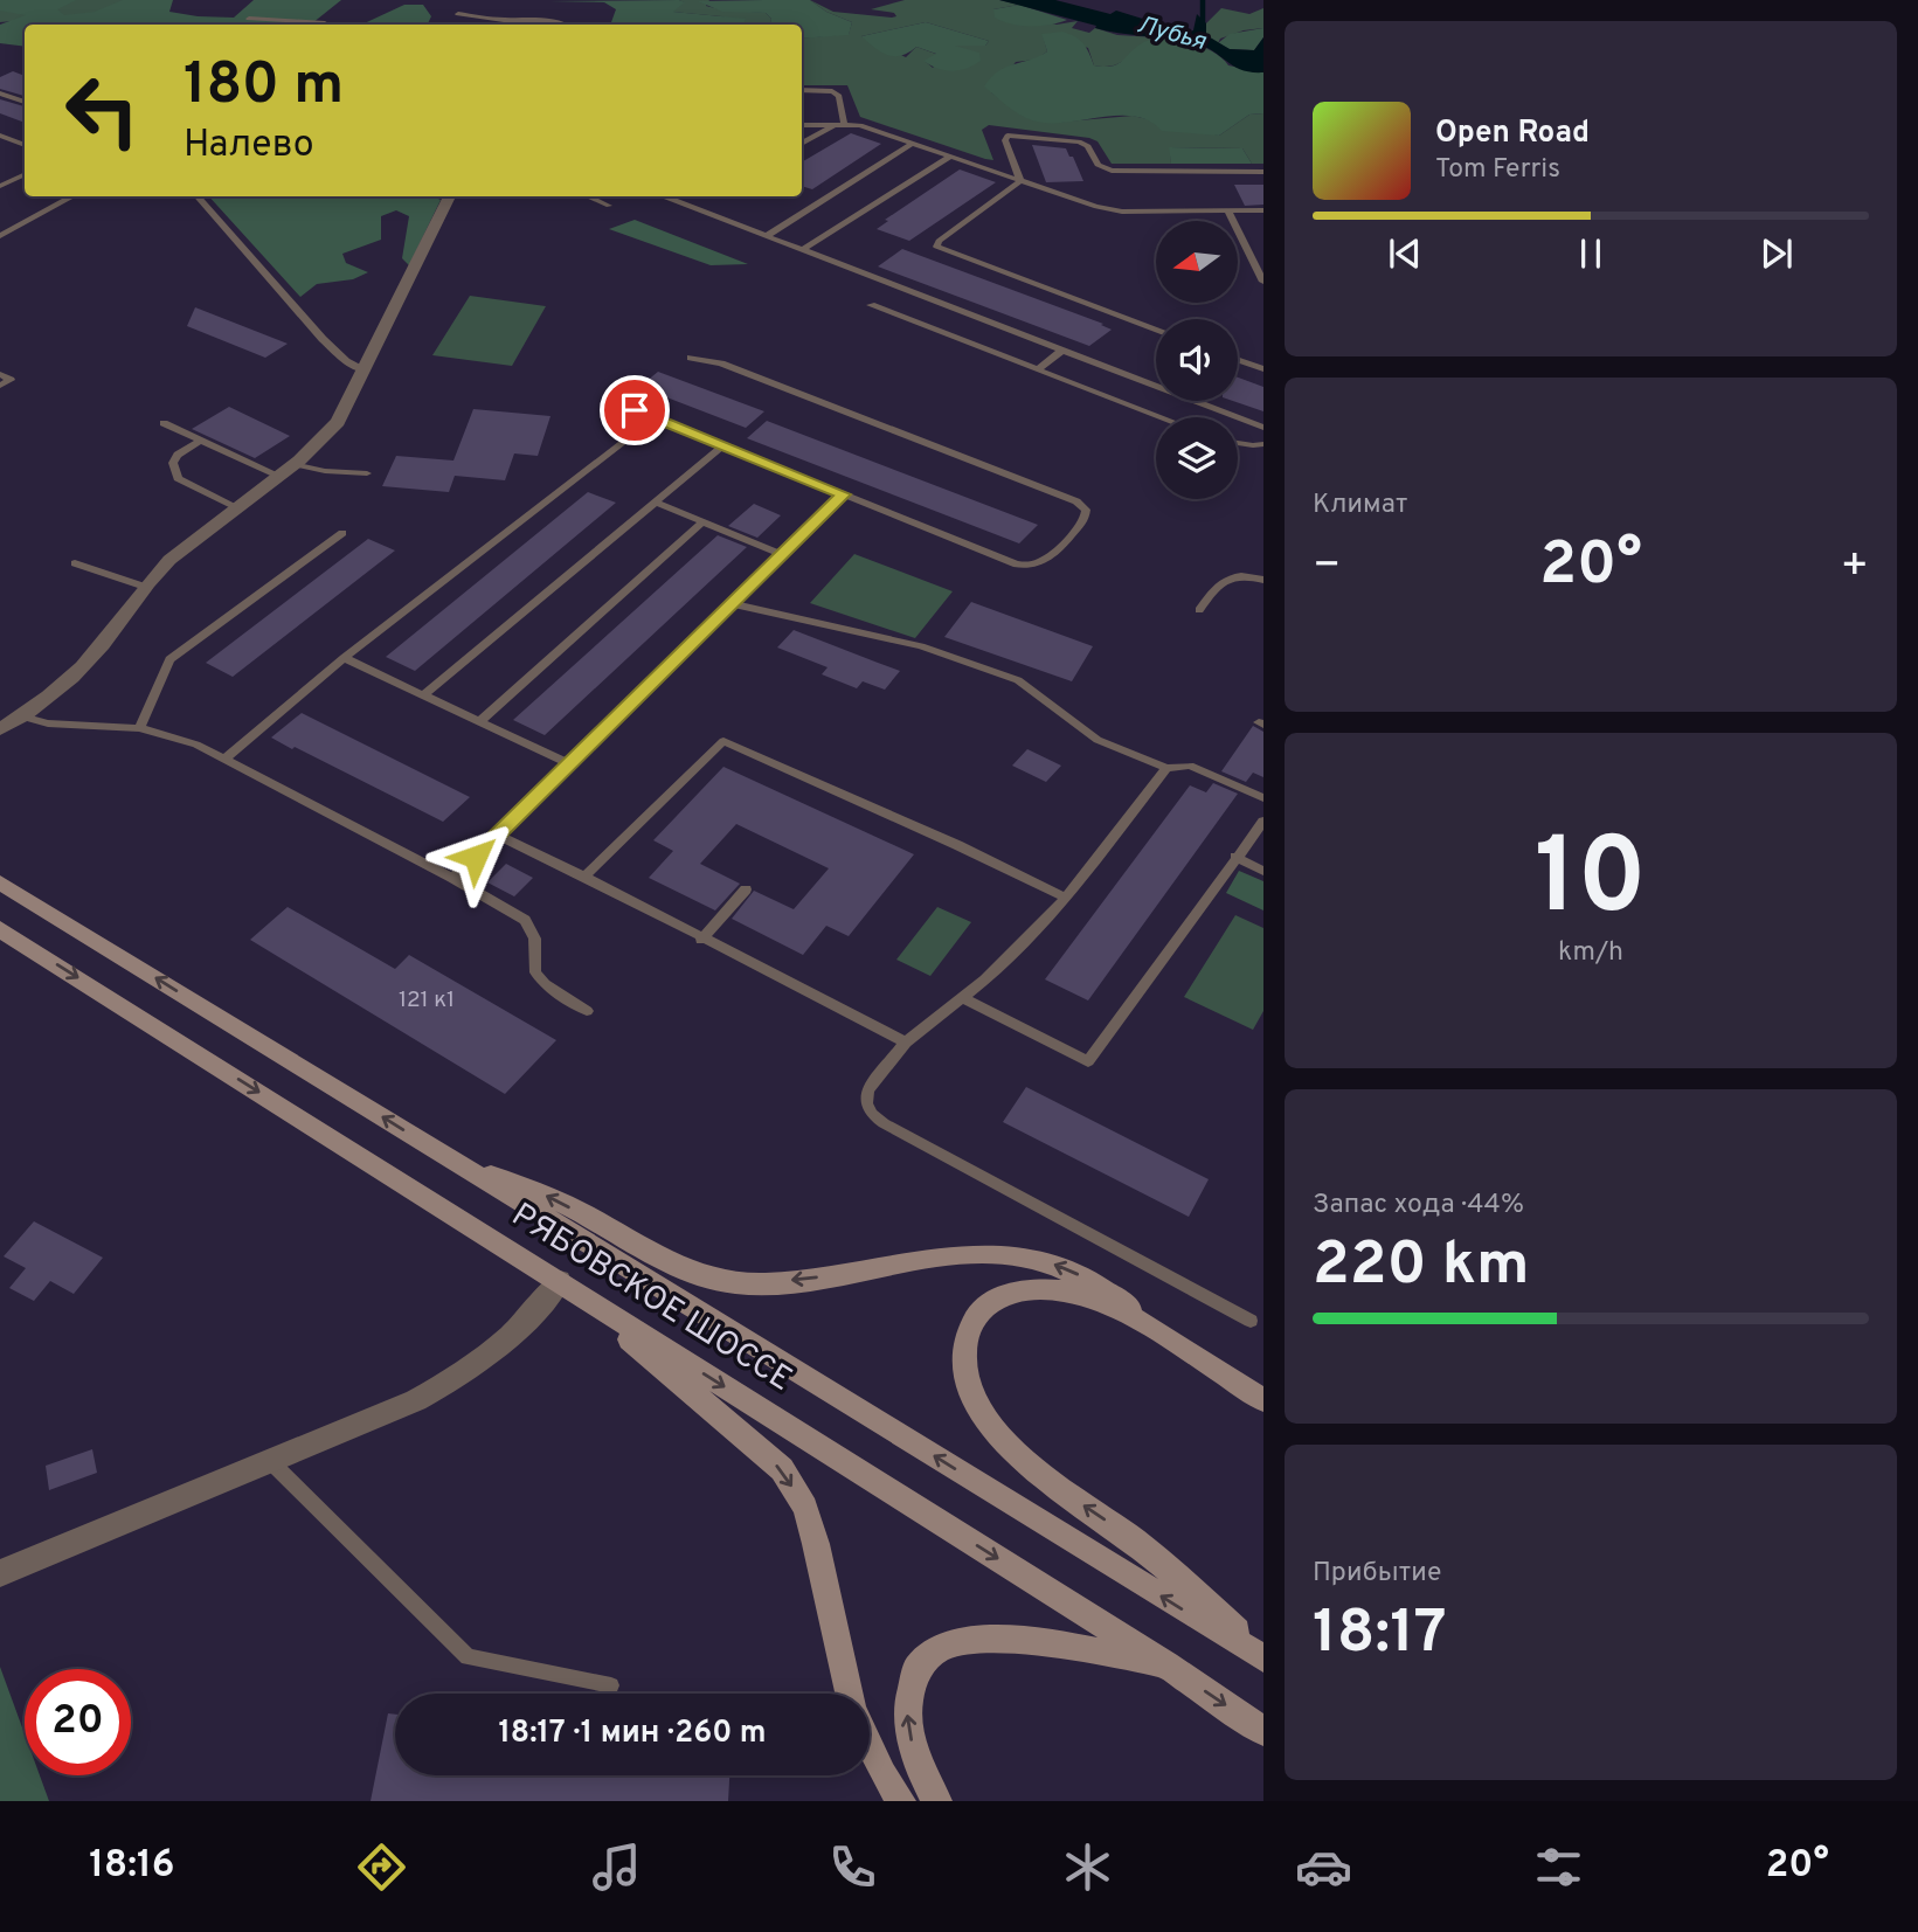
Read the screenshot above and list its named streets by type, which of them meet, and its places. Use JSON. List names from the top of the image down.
{
  "streets": {
    "main road": ["РЯБОВСКОЕ ШОССЕ"]
  },
  "water": ["Лубья"],
  "house_numbers": ["121 к1"],
  "north": "left",
  "page": {
    "turn": ["180 m", "Налево"],
    "song": ["Open Road", "Tom Ferris"],
    "tile": [
      "Климат",
      ["10", "km/h"],
      ["Запас хода · 44%", "220 km"],
      ["Прибытие", "18:17"]
    ],
    "heat": ["−", "20°", "+"],
    "limit": "20",
    "trip": "18:17 · 1 мин · 260 m",
    "tabs": ["18:16", "20°"]
  }
}
